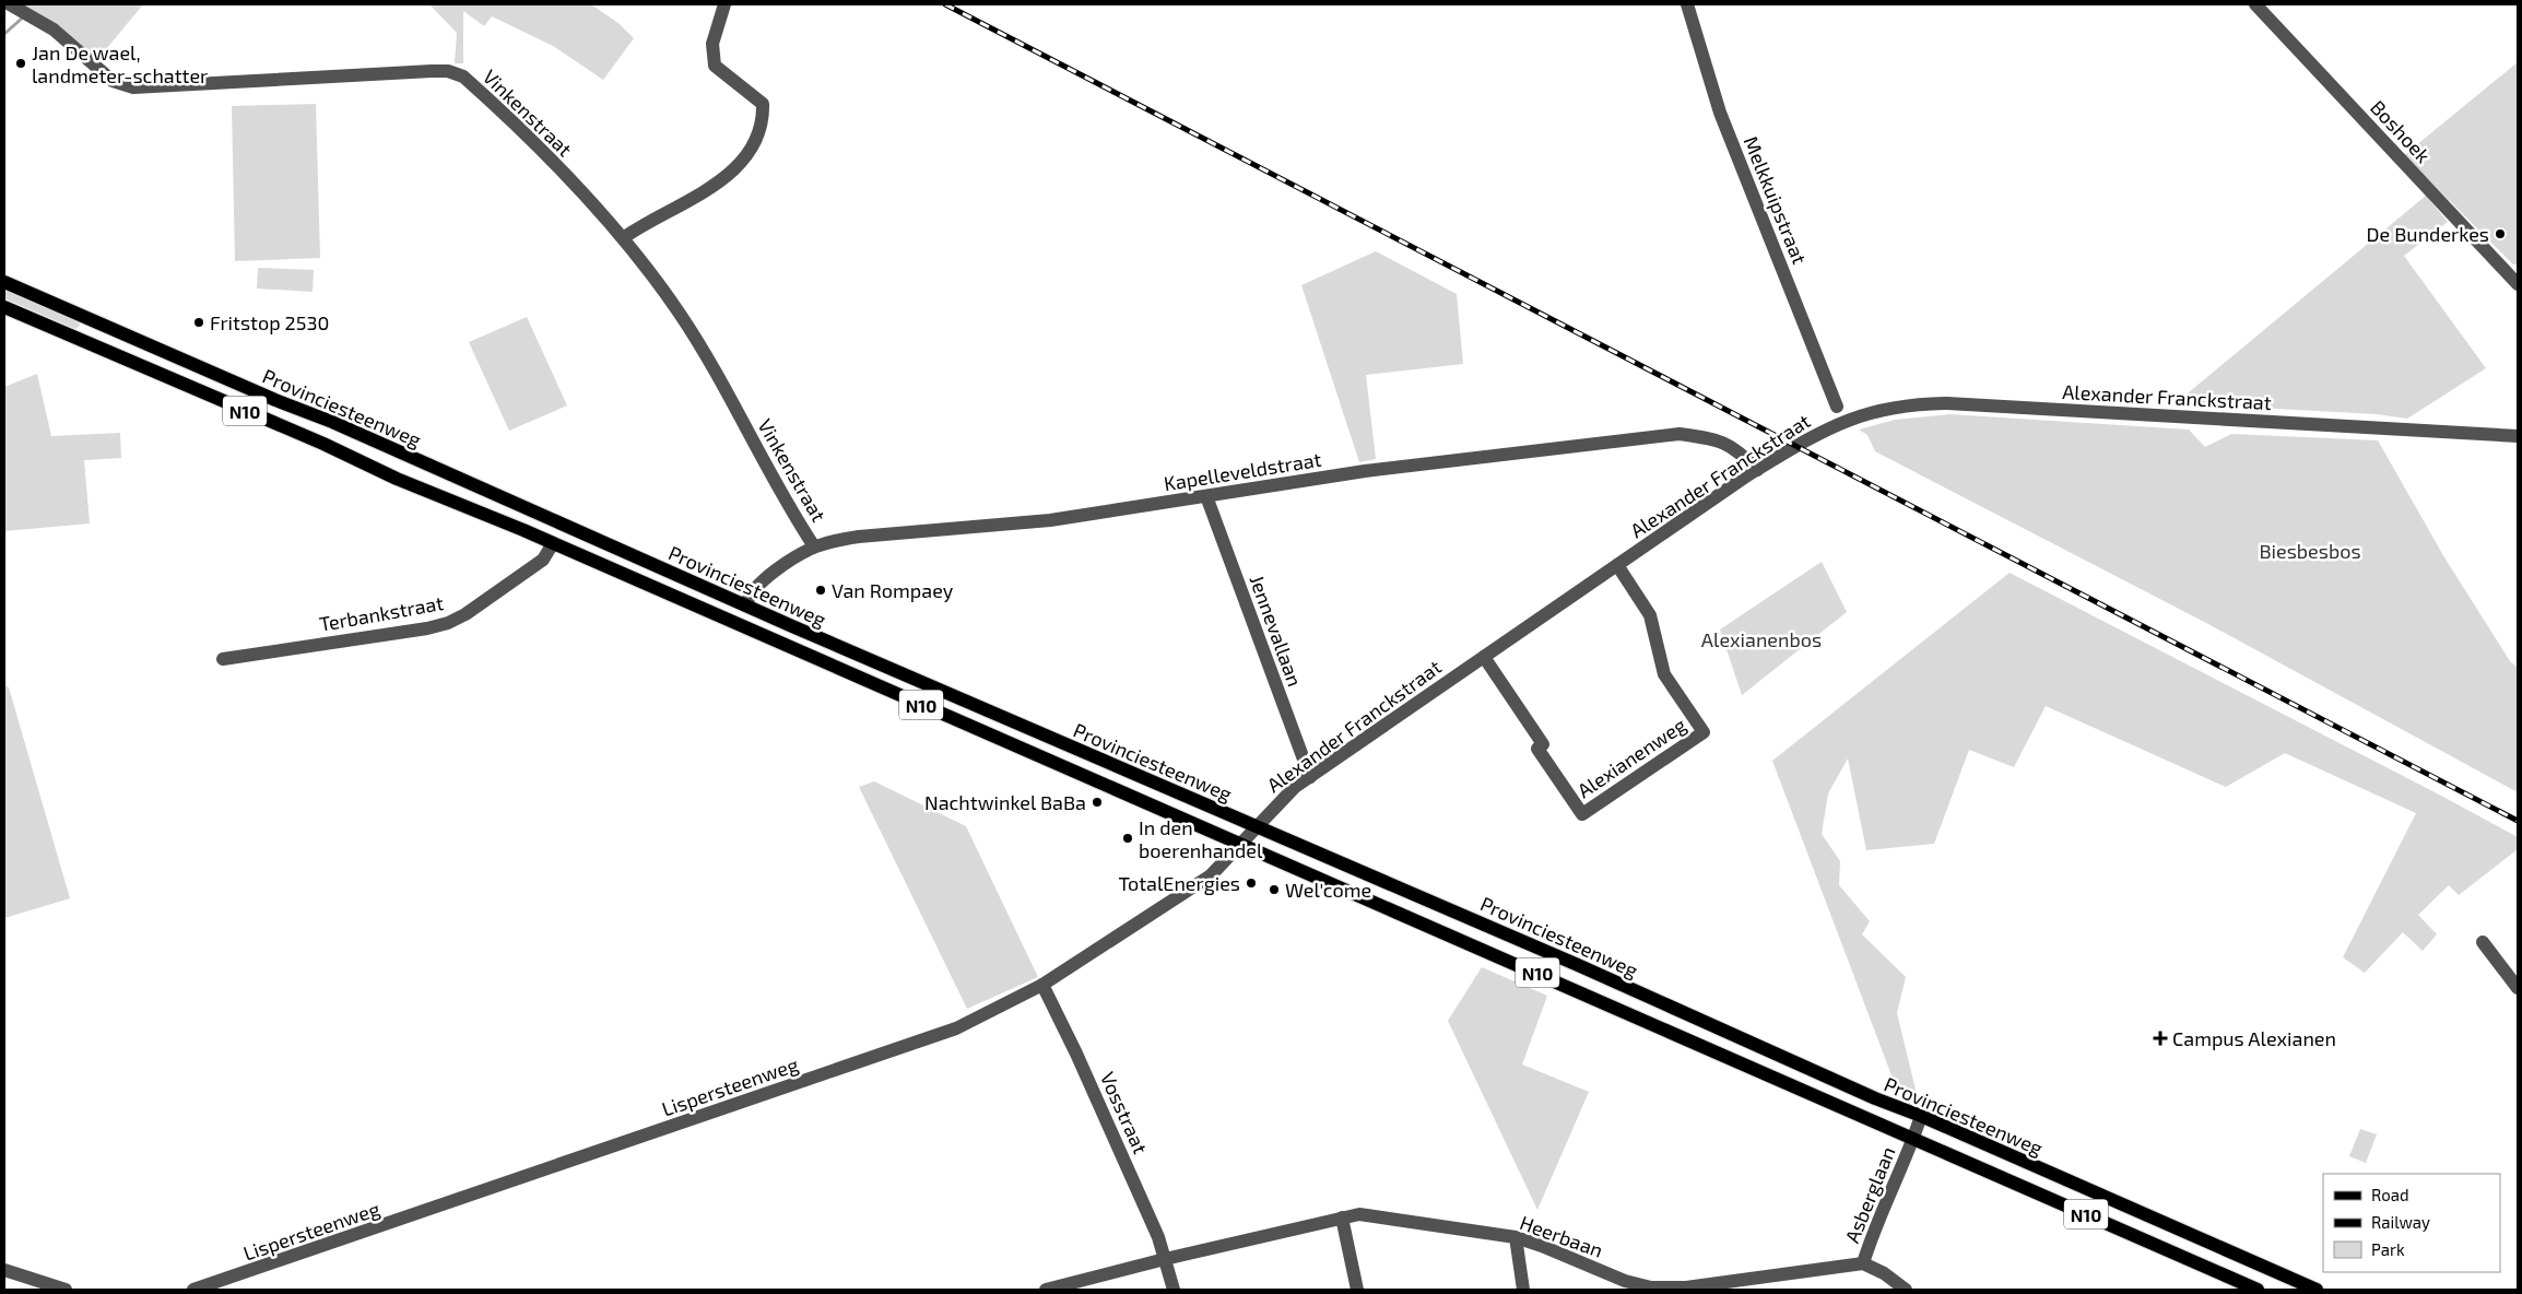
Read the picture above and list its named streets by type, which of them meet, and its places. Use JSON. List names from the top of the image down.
{
  "streets": {
    "main road": ["Provinciesteenweg", "N10"],
    "street": [
      "Vinkenstraat",
      "Boshoek",
      "Melkkuipstraat",
      "Alexander Franckstraat",
      "Kapelleveldstraat",
      "Terbankstraat",
      "Jennevallaan",
      "Alexianenweg",
      "Lispersteenweg",
      "Vosstraat",
      "Asberglaan",
      "Heerbaan"
    ]
  },
  "crossings": [
    ["Vinkenstraat", "Kapelleveldstraat"],
    ["Alexander Franckstraat", "Provinciesteenweg"],
    ["Alexander Franckstraat", "Kapelleveldstraat"],
    ["Alexander Franckstraat", "Jennevallaan"],
    ["Alexander Franckstraat", "Alexianenweg"],
    ["Alexander Franckstraat", "Lispersteenweg"],
    ["Provinciesteenweg", "Kapelleveldstraat"],
    ["Provinciesteenweg", "Terbankstraat"],
    ["Provinciesteenweg", "Lispersteenweg"],
    ["Provinciesteenweg", "Asberglaan"],
    ["Kapelleveldstraat", "Jennevallaan"],
    ["Lispersteenweg", "Vosstraat"],
    ["Vosstraat", "Heerbaan"],
    ["Asberglaan", "Heerbaan"]
  ],
  "parks": ["Biesbesbos", "Alexianenbos"],
  "places": {
    "other": [
      "Jan De wael, landmeter-schatter",
      "De Bunderkes",
      "Fritstop 2530",
      "Van Rompaey",
      "Nachtwinkel BaBa",
      "In den boerenhandel",
      "TotalEnergies",
      "Wel'come"
    ],
    "health": ["Campus Alexianen"]
  },
  "legend": ["Road", "Railway", "Park"]
}
